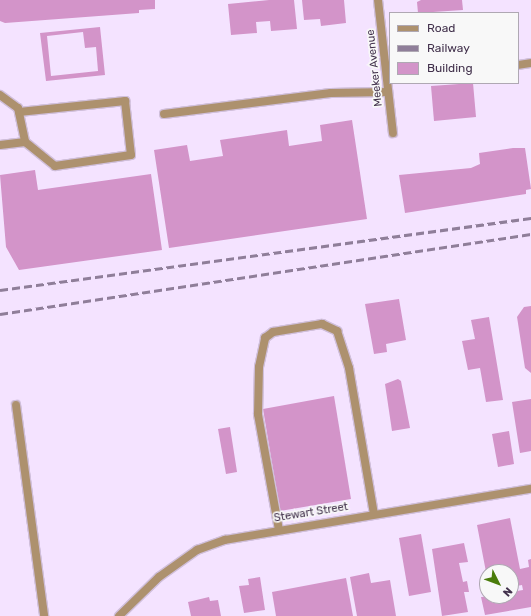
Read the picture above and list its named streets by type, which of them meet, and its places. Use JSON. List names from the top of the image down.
{
  "streets": {
    "street": ["Meeker Avenue", "Stewart Street"]
  },
  "legend": ["Road", "Railway", "Building"],
  "north": "bottom right"
}
